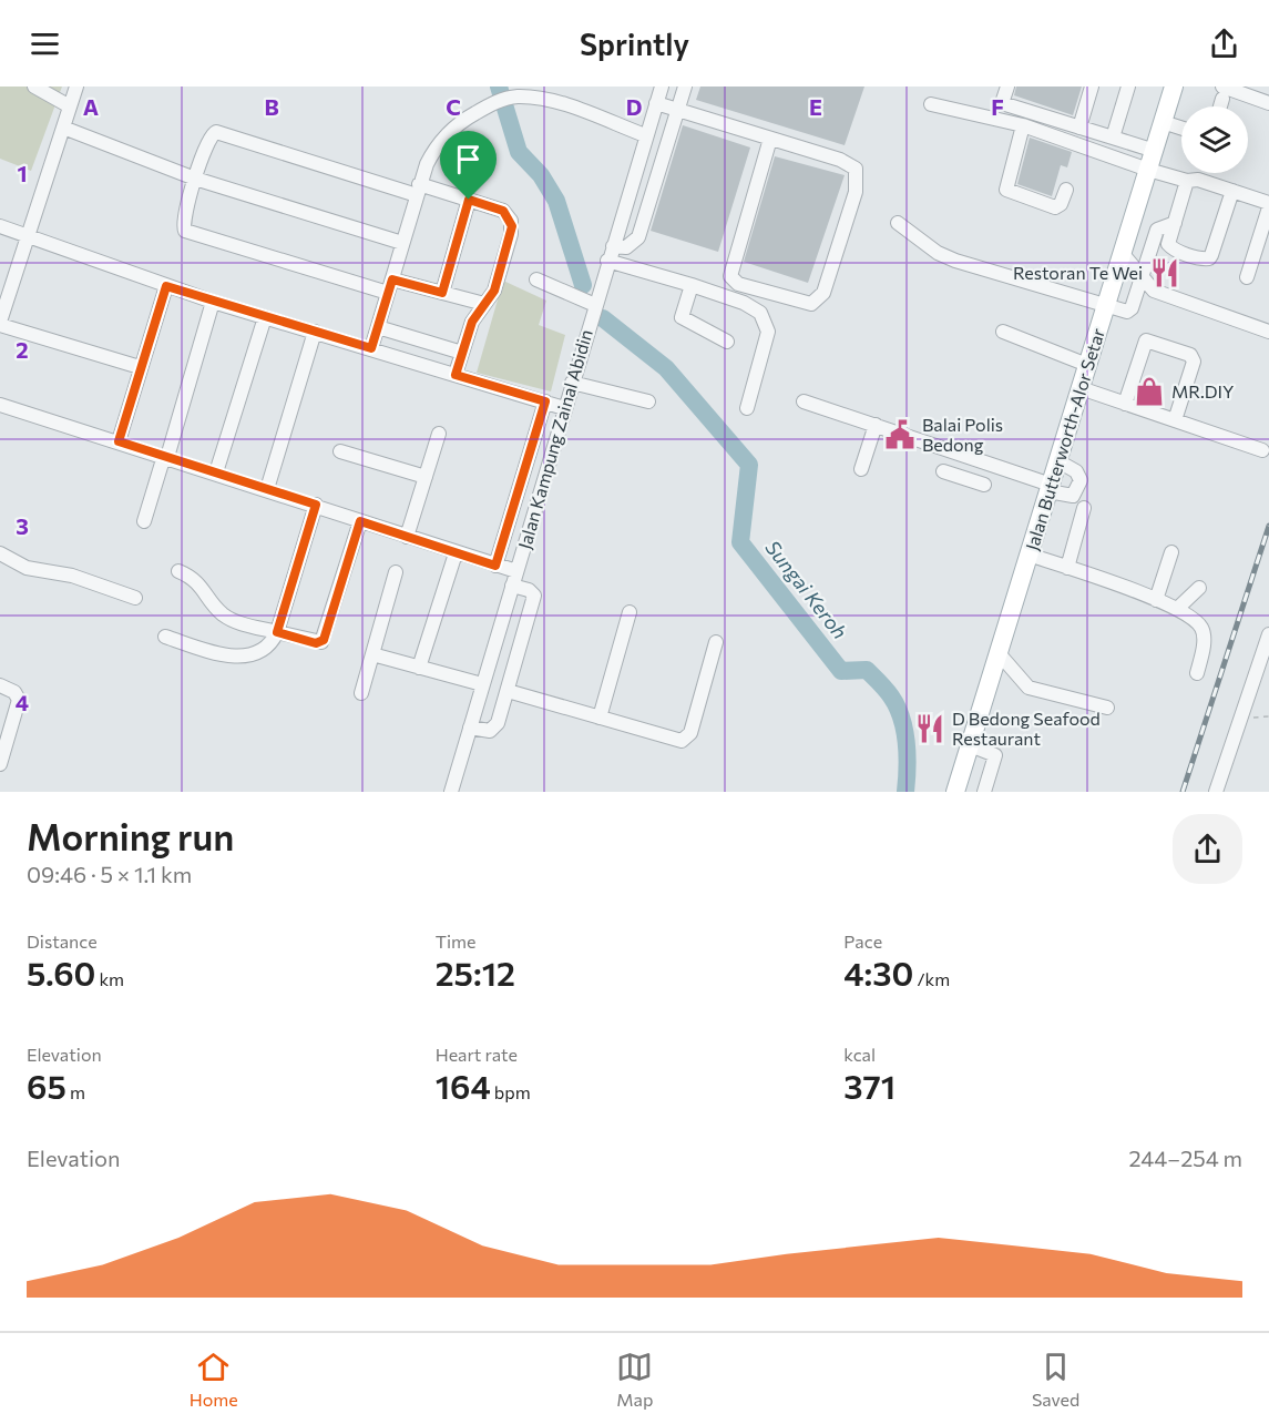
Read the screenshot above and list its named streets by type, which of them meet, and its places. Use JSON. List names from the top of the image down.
{
  "streets": {
    "main road": ["Jalan Butterworth-Alor Setar"],
    "street": ["Jalan Kampung Zainal Abidin"]
  },
  "water": ["Sungai Keroh"],
  "places": {
    "restaurant": ["Restoran Te Wei", "D Bedong Seafood Restaurant"],
    "shop": ["MR.DIY"],
    "public building": ["Balai Polis Bedong"]
  },
  "page": {
    "header": "Sprintly",
    "heading": ["Morning run", "09:46 · 5 × 1.1 km"],
    "stats": [
      ["Distance", "5.60 km"],
      ["Time", "25:12"],
      ["Pace", "4:30 /km"],
      ["Elevation", "65 m"],
      ["Heart rate", "164 bpm"],
      ["kcal", "371"]
    ],
    "chart": ["Elevation", "244–254 m"],
    "tabs": ["Home", "Map", "Saved"]
  },
  "grid": {
    "columns": [
      "A",
      "B",
      "C",
      "D",
      "E",
      "F"
    ],
    "rows": [
      "1",
      "2",
      "3",
      "4"
    ]
  }
}
